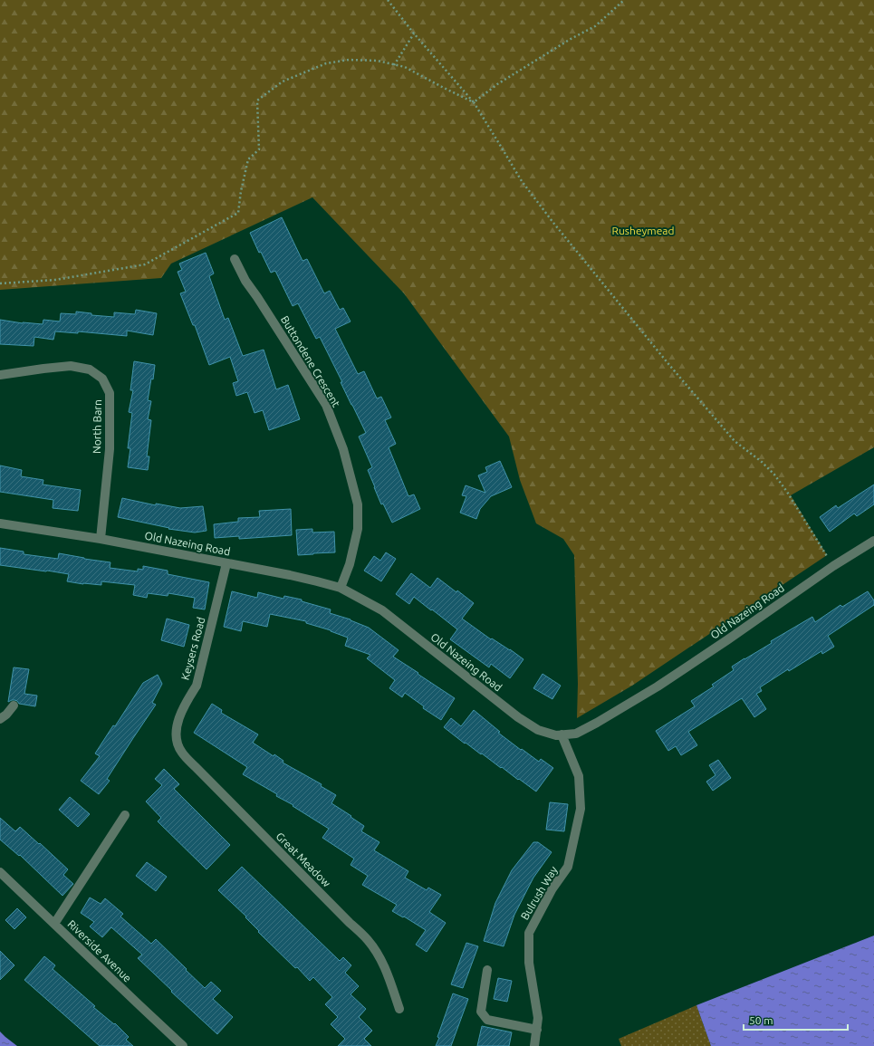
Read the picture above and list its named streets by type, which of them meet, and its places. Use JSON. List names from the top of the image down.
{
  "streets": {
    "street": [
      "Buttondene Crescent",
      "North Barn",
      "Old Nazeing Road",
      "Keysers Road",
      "Great Meadow",
      "Bulrush Way",
      "Riverside Avenue"
    ]
  },
  "crossings": [
    ["Buttondene Crescent", "Old Nazeing Road"],
    ["North Barn", "Old Nazeing Road"],
    ["Old Nazeing Road", "Keysers Road"],
    ["Old Nazeing Road", "Bulrush Way"],
    ["Keysers Road", "Great Meadow"]
  ],
  "parks": ["Rusheymead"],
  "scale_bar": "50 m"
}
